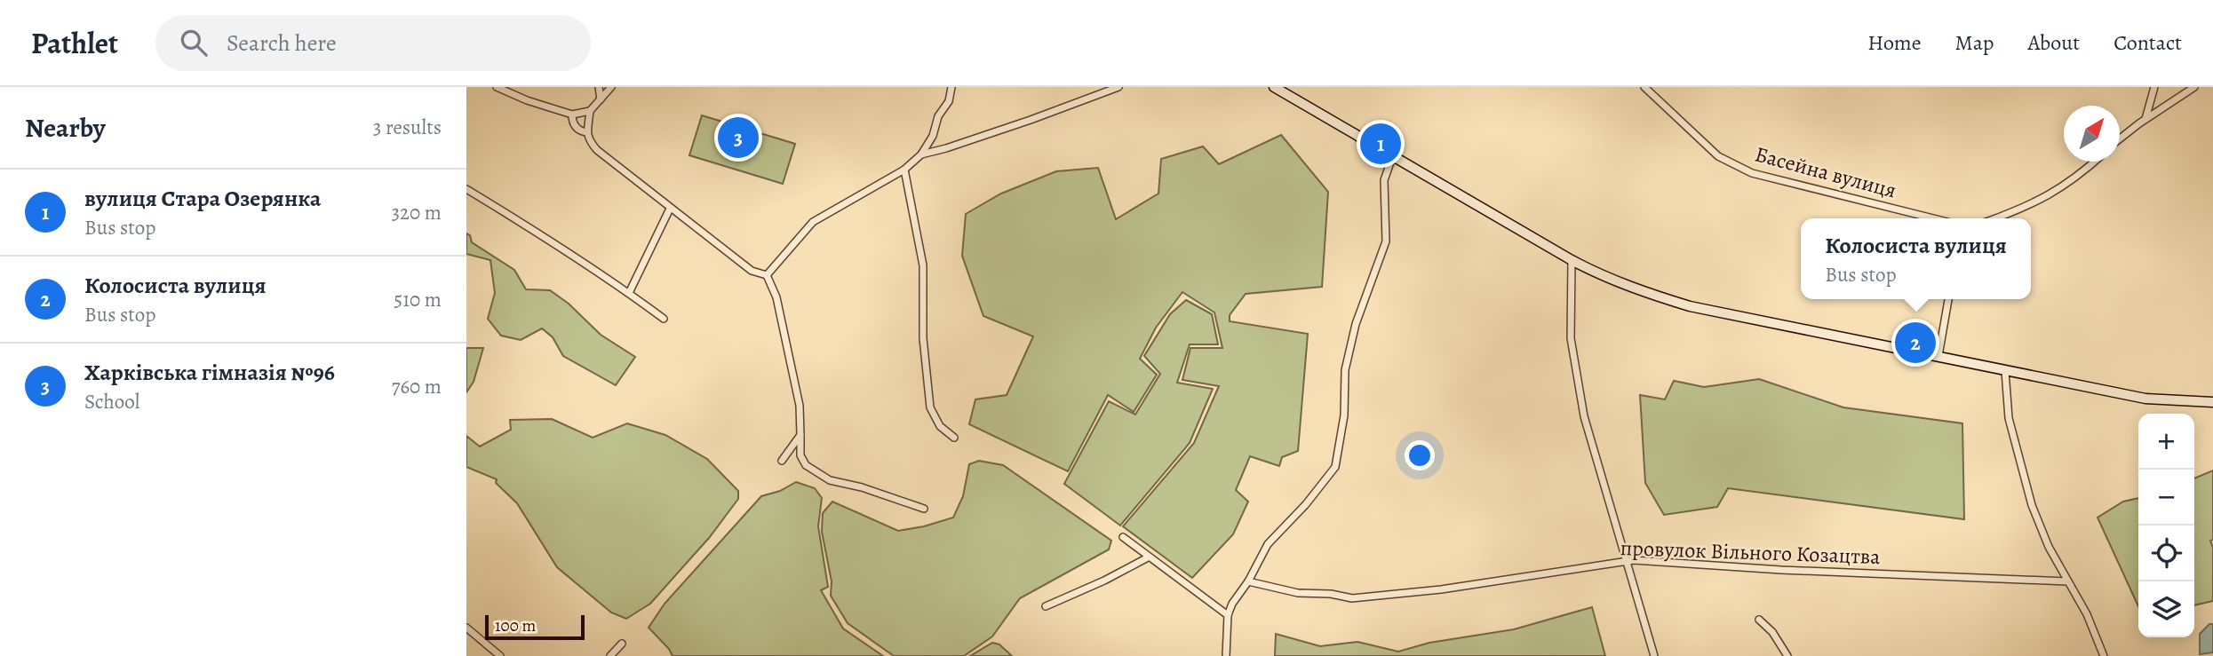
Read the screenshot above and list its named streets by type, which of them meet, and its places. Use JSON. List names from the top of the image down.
{
  "streets": {
    "street": ["Басейна вулиця", "провулок Вільного Козацтва"]
  },
  "scale_bar": "100 m",
  "north": "top right",
  "page": {
    "header": "Pathlet",
    "search": "Search here",
    "nav": [
      "Home",
      "Map",
      "About",
      "Contact"
    ],
    "heading": ["Nearby", "3 results"],
    "pins": ["3", "1", "2"],
    "list": [
      {
        "mark": "1",
        "name": "вулиця Стара Озерянка",
        "note": "Bus stop",
        "value": "320 m"
      },
      {
        "mark": "2",
        "name": "Колосиста вулиця",
        "note": "Bus stop",
        "value": "510 m"
      },
      {
        "mark": "3",
        "name": "Харківська гімназія №96",
        "note": "School",
        "value": "760 m"
      }
    ],
    "popup": ["Колосиста вулиця", "Bus stop"],
    "map_buttons": ["+", "−"],
    "scale": "100 m"
  }
}
